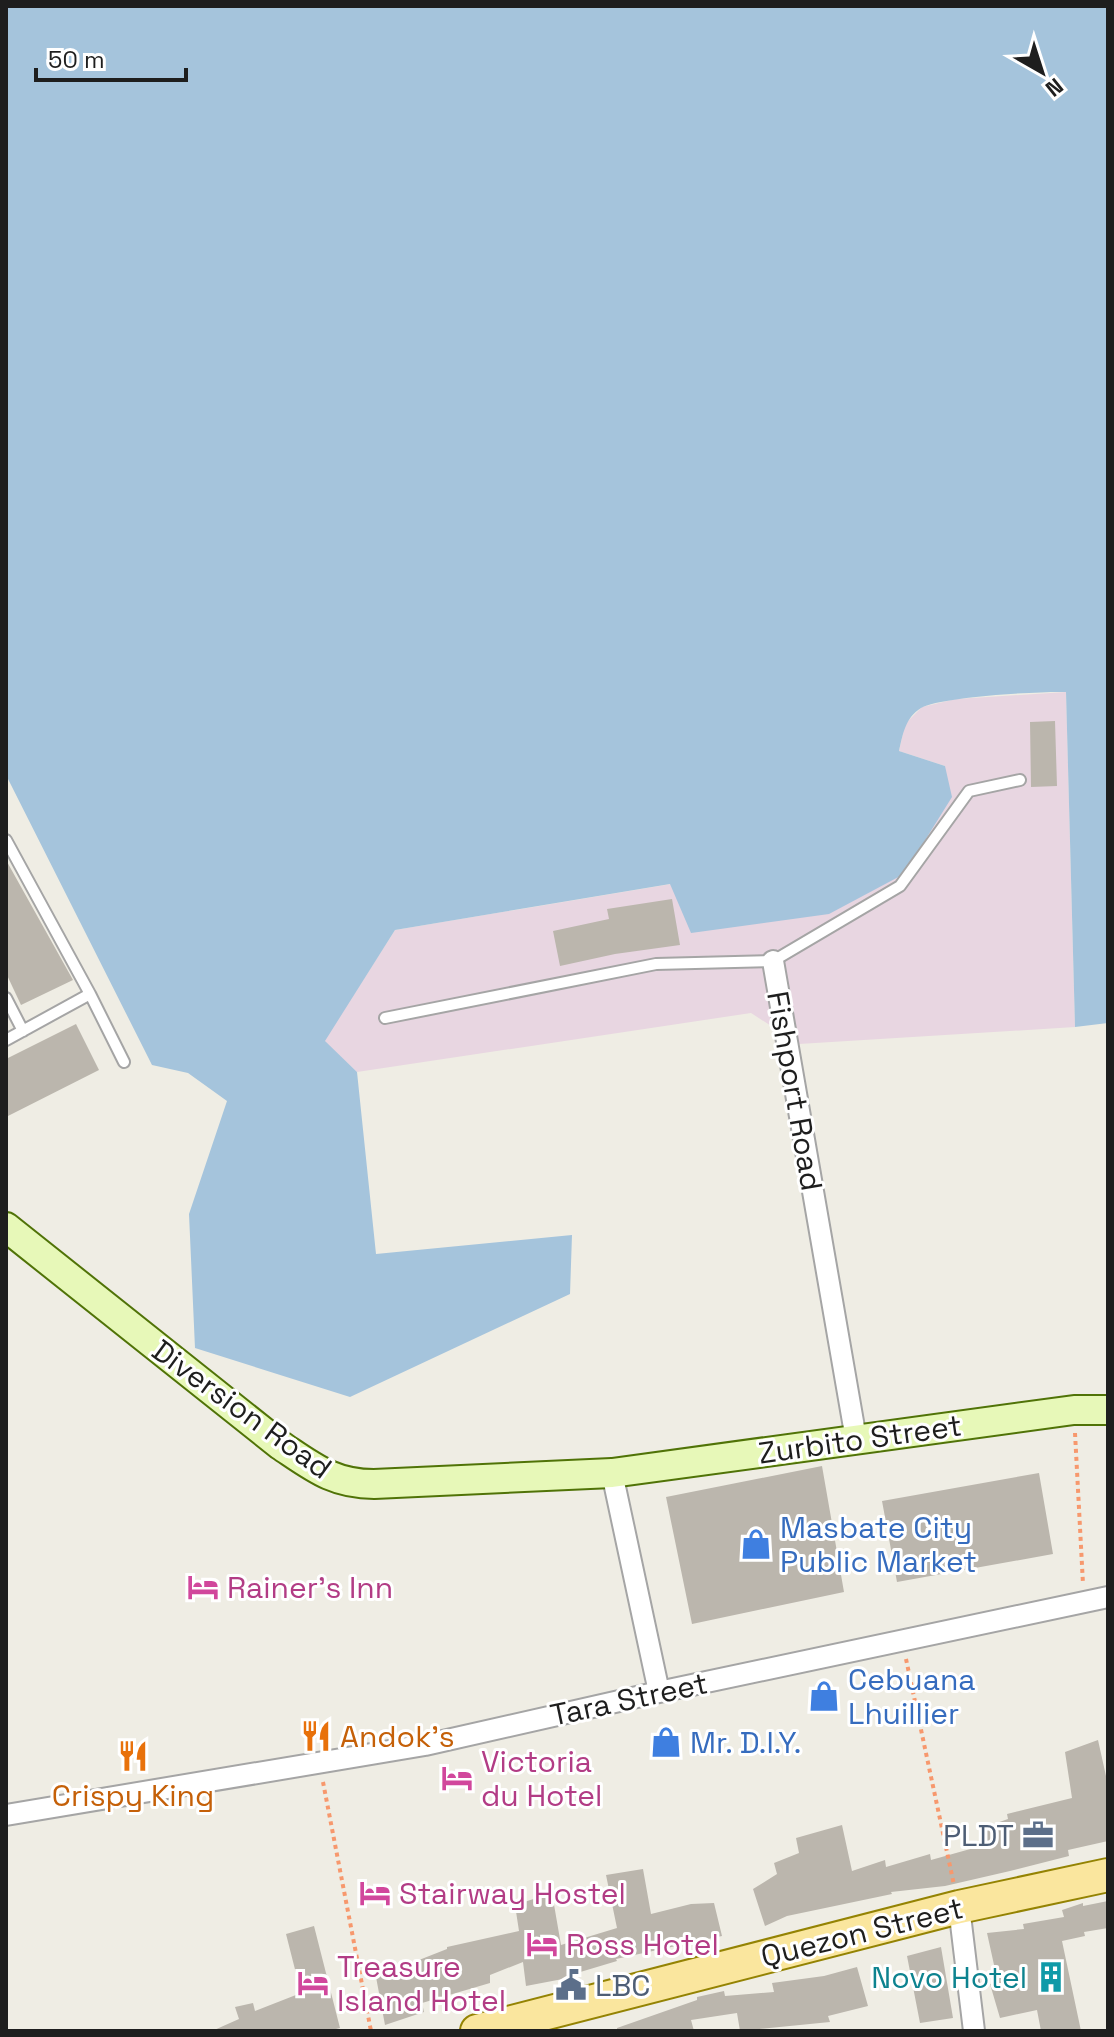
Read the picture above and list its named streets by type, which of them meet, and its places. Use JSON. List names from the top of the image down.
{
  "streets": {
    "main road": ["Quezon Street"],
    "street": [
      "Fishport Road",
      "Diversion Road",
      "Zurbito Street",
      "Tara Street"
    ]
  },
  "crossings": [
    ["Fishport Road", "Zurbito Street"],
    ["Diversion Road", "Zurbito Street"]
  ],
  "places": {
    "shop": ["Masbate City Public Market", "Cebuana Lhuillier", "Mr. D.I.Y."],
    "hotel": [
      "Rainer's Inn",
      "Victoria du Hotel",
      "Stairway Hostel",
      "Ross Hotel",
      "Treasure Island Hotel"
    ],
    "restaurant": ["Andok's", "Crispy King"],
    "office": ["PLDT"],
    "building": ["Novo Hotel"],
    "public building": ["LBC"]
  },
  "scale_bar": "50 m",
  "north": "bottom right"
}
